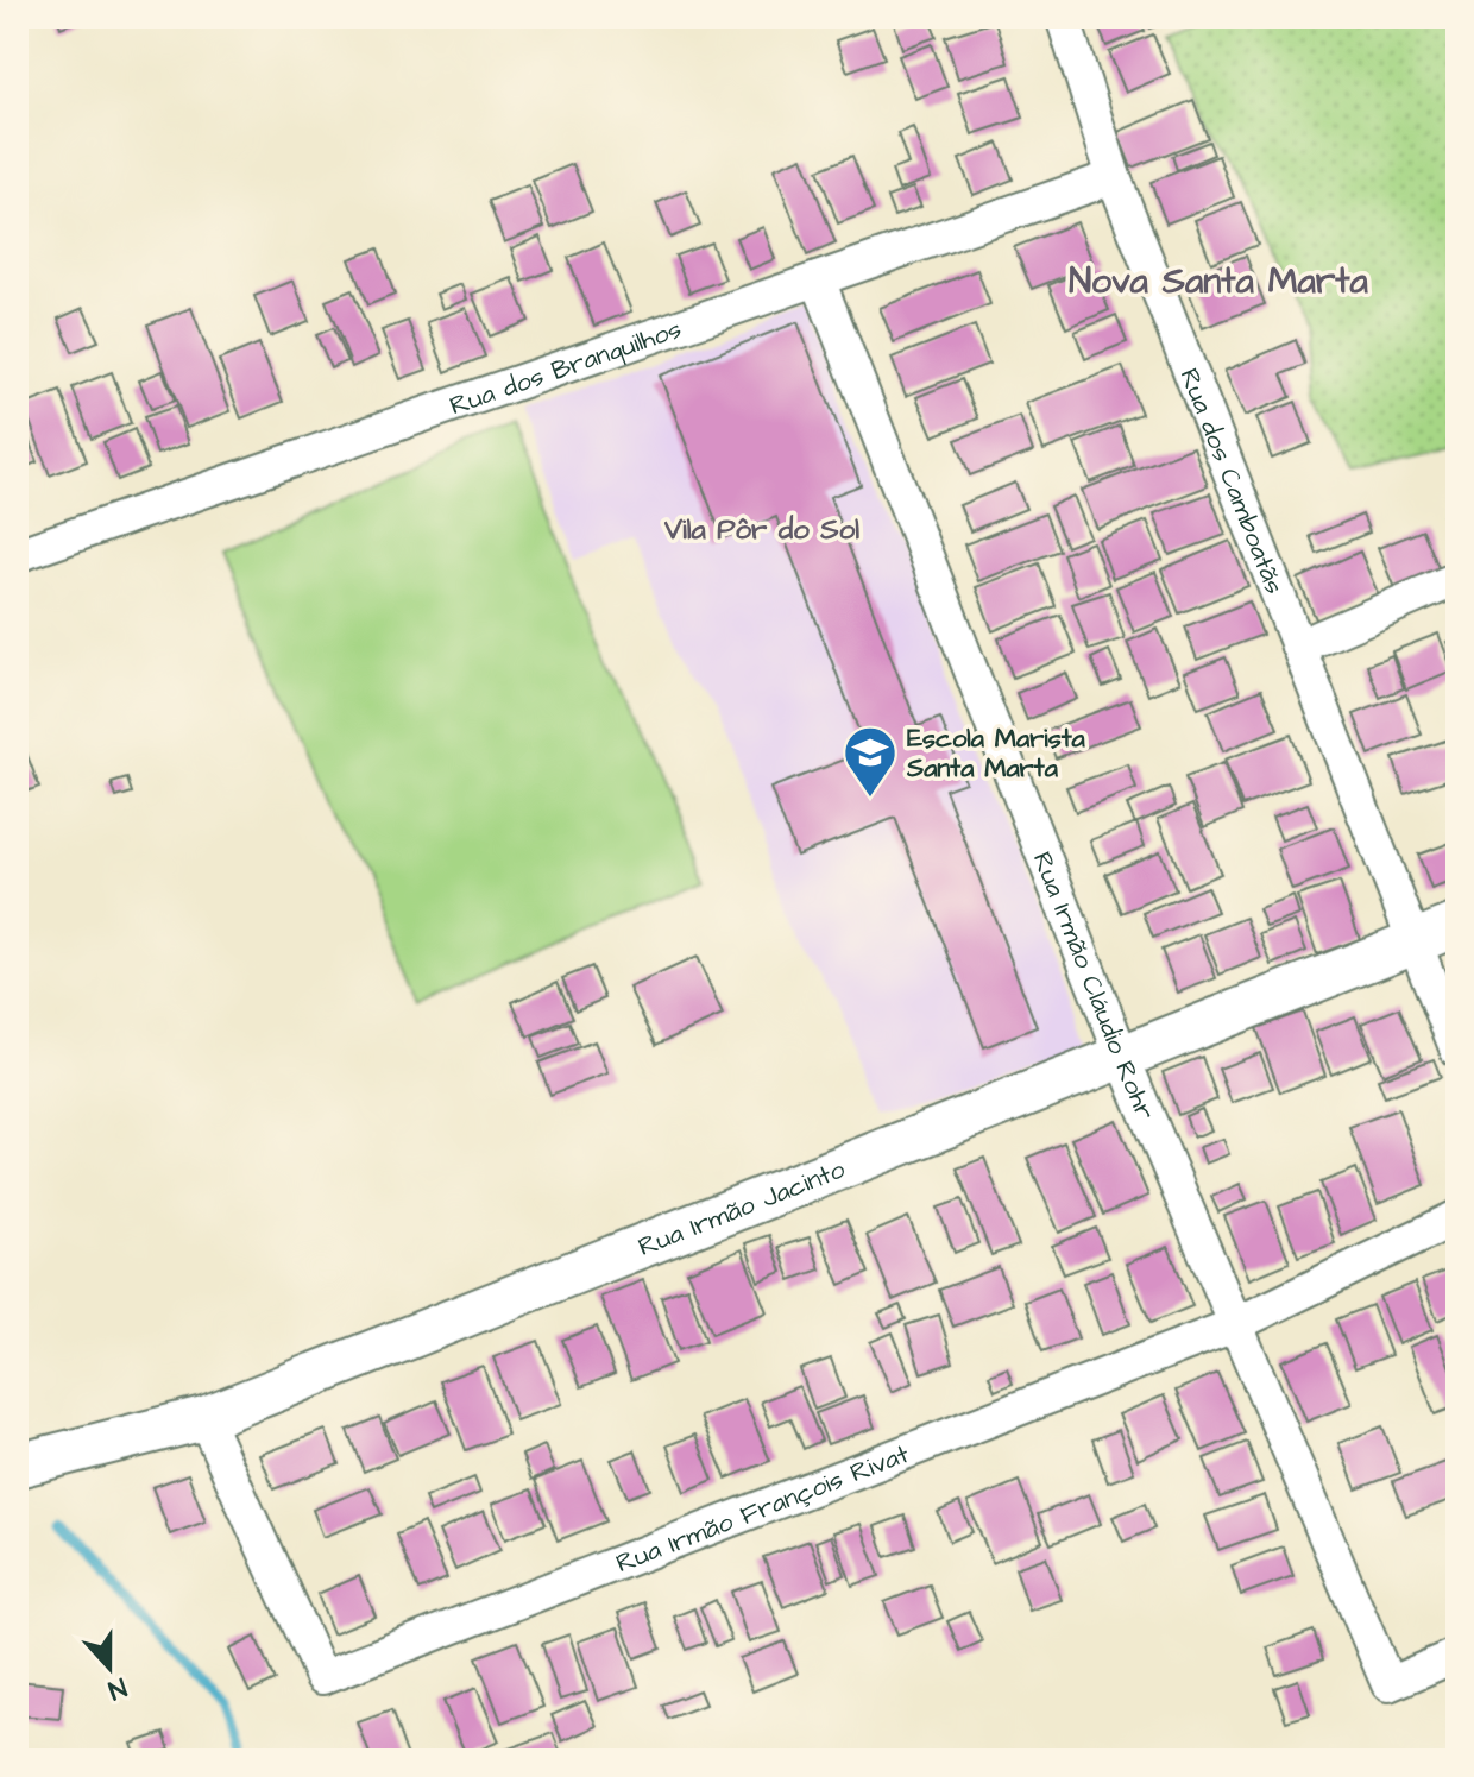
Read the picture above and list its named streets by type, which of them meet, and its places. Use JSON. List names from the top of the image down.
{
  "streets": {
    "street": [
      "Rua dos Branquilhos",
      "Rua dos Camboatãs",
      "Rua Irmão Cláudio Rohr",
      "Rua Irmão Jacinto",
      "Rua Irmão François Rivat"
    ]
  },
  "crossings": [
    ["Rua dos Branquilhos", "Rua dos Camboatãs"],
    ["Rua dos Branquilhos", "Rua Irmão Cláudio Rohr"],
    ["Rua dos Camboatãs", "Rua Irmão Jacinto"],
    ["Rua Irmão Cláudio Rohr", "Rua Irmão Jacinto"],
    ["Rua Irmão Cláudio Rohr", "Rua Irmão François Rivat"],
    ["Rua Irmão Jacinto", "Rua Irmão François Rivat"]
  ],
  "districts": ["Nova Santa Marta", "Vila Pôr do Sol"],
  "places": {
    "school or university": ["Escola Marista Santa Marta"]
  },
  "north": "bottom"
}
